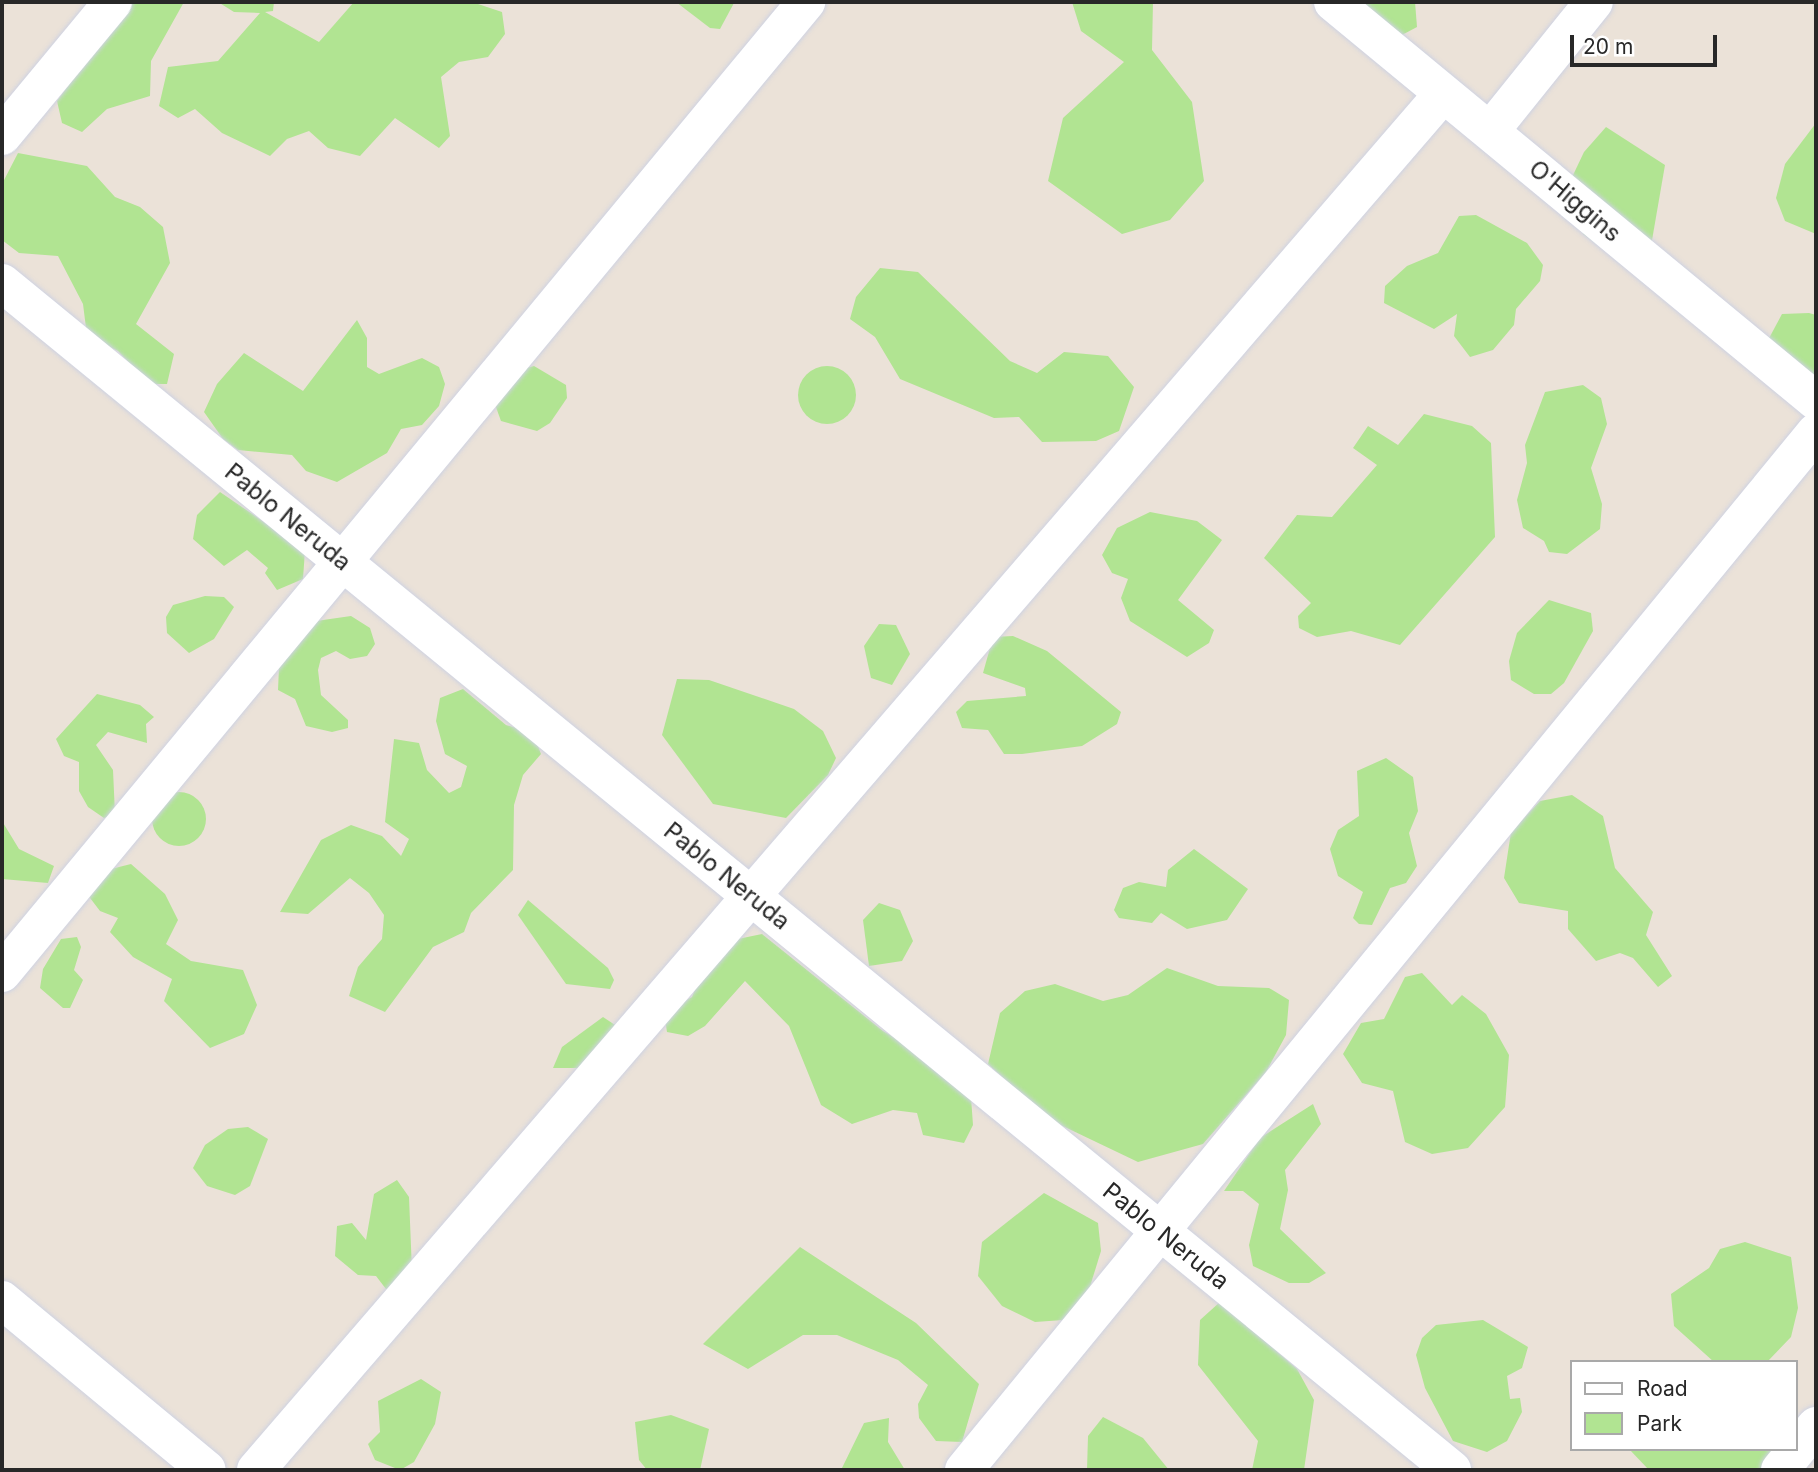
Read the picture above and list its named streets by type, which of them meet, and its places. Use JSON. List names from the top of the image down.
{
  "streets": {
    "street": ["O'Higgins", "Pablo Neruda"]
  },
  "legend": ["Road", "Park"],
  "scale_bar": "20 m"
}
